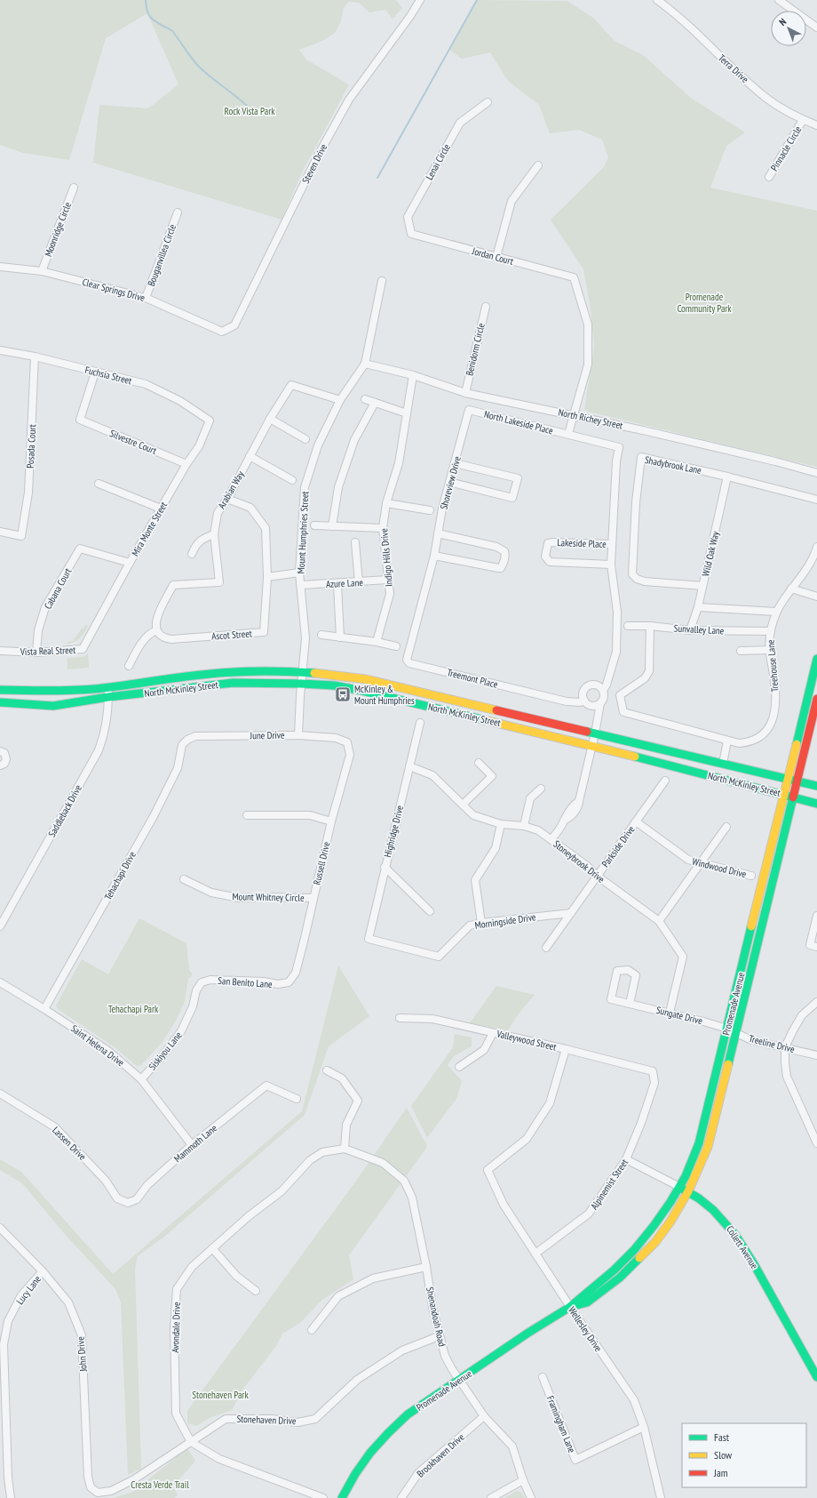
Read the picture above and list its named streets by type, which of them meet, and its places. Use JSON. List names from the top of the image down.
{
  "streets": {
    "main road": ["North McKinley Street", "Promenade Avenue", "Collett Avenue"],
    "street": [
      "Terra Drive",
      "Pinnacle Circle",
      "Lenai Circle",
      "Steven Drive",
      "Moonridge Circle",
      "Bouganvillea Circle",
      "Jordan Court",
      "Clear Springs Drive",
      "Benidorm Circle",
      "Fuchsia Street",
      "North Richey Street",
      "North Lakeside Place",
      "Silvestre Court",
      "Posada Court",
      "Shadybrook Lane",
      "Shoreview Drive",
      "Arabian Way",
      "Mira Monte Street",
      "Mount Humphries Street",
      "Lakeside Place",
      "Wild Oak Way",
      "Indigo Hills Drive",
      "Azure Lane",
      "Cabana Court",
      "Sunvalley Lane",
      "Ascot Street",
      "Vista Real Street",
      "Treehouse Lane",
      "Treemont Place",
      "June Drive",
      "Saddleback Drive",
      "Highridge Drive",
      "Parkside Drive",
      "Stoneybrook Drive",
      "Russell Drive",
      "Windwood Drive",
      "Tehachapi Drive",
      "Mount Whitney Circle",
      "Morningside Drive",
      "San Benito Lane",
      "Sungate Drive",
      "Valleywood Street",
      "Treeline Drive",
      "Saint Helena Drive",
      "Siskiyou Lane",
      "Lassen Drive",
      "Mammoth Lane",
      "Alpinemist Street",
      "Lucy Lane",
      "Shenandoah Road",
      "Avondale Drive",
      "Wellesley Drive",
      "John Drive",
      "Stonehaven Drive",
      "Framingham Lane",
      "Brookhaven Drive"
    ]
  },
  "crossings": [
    ["Terra Drive", "Pinnacle Circle"],
    ["Lenai Circle", "Jordan Court"],
    ["Steven Drive", "Clear Springs Drive"],
    ["Moonridge Circle", "Clear Springs Drive"],
    ["Bouganvillea Circle", "Clear Springs Drive"],
    ["Jordan Court", "North Richey Street"],
    ["Benidorm Circle", "North Richey Street"],
    ["Fuchsia Street", "Silvestre Court"],
    ["Fuchsia Street", "Posada Court"],
    ["Fuchsia Street", "Mira Monte Street"],
    ["North Richey Street", "Mount Humphries Street"],
    ["North Richey Street", "Indigo Hills Drive"],
    ["North Lakeside Place", "Shoreview Drive"],
    ["North Lakeside Place", "Lakeside Place"],
    ["Silvestre Court", "Mira Monte Street"],
    ["Shadybrook Lane", "Wild Oak Way"],
    ["Shoreview Drive", "Treemont Place"],
    ["Arabian Way", "Mount Humphries Street"],
    ["Arabian Way", "Ascot Street"],
    ["Mira Monte Street", "Cabana Court"],
    ["Mira Monte Street", "Vista Real Street"],
    ["Mount Humphries Street", "Azure Lane"],
    ["Mount Humphries Street", "North McKinley Street"],
    ["Mount Humphries Street", "June Drive"],
    ["Lakeside Place", "Treemont Place"],
    ["Lakeside Place", "North McKinley Street"],
    ["Lakeside Place", "Stoneybrook Drive"],
    ["Wild Oak Way", "Sunvalley Lane"],
    ["Indigo Hills Drive", "Azure Lane"],
    ["Cabana Court", "Vista Real Street"],
    ["Sunvalley Lane", "Treehouse Lane"],
    ["North McKinley Street", "Saddleback Drive"],
    ["North McKinley Street", "Promenade Avenue"],
    ["June Drive", "Russell Drive"],
    ["June Drive", "Tehachapi Drive"],
    ["Highridge Drive", "Stoneybrook Drive"],
    ["Highridge Drive", "Morningside Drive"],
    ["Parkside Drive", "Stoneybrook Drive"],
    ["Parkside Drive", "Windwood Drive"],
    ["Parkside Drive", "Morningside Drive"],
    ["Stoneybrook Drive", "Sungate Drive"],
    ["Russell Drive", "Mount Whitney Circle"],
    ["Russell Drive", "San Benito Lane"],
    ["Tehachapi Drive", "Saint Helena Drive"],
    ["San Benito Lane", "Siskiyou Lane"],
    ["Promenade Avenue", "Sungate Drive"],
    ["Promenade Avenue", "Treeline Drive"],
    ["Promenade Avenue", "Collett Avenue"],
    ["Promenade Avenue", "Shenandoah Road"],
    ["Promenade Avenue", "Wellesley Drive"],
    ["Sungate Drive", "Treeline Drive"],
    ["Valleywood Street", "Alpinemist Street"],
    ["Valleywood Street", "Wellesley Drive"],
    ["Saint Helena Drive", "Siskiyou Lane"],
    ["Saint Helena Drive", "Mammoth Lane"],
    ["Lassen Drive", "Mammoth Lane"],
    ["Alpinemist Street", "Collett Avenue"],
    ["Alpinemist Street", "Wellesley Drive"],
    ["Lucy Lane", "John Drive"],
    ["Shenandoah Road", "Avondale Drive"],
    ["Shenandoah Road", "Stonehaven Drive"],
    ["Shenandoah Road", "Brookhaven Drive"],
    ["Avondale Drive", "Stonehaven Drive"],
    ["Wellesley Drive", "Framingham Lane"],
    ["John Drive", "Stonehaven Drive"]
  ],
  "parks": [
    "Rock Vista Park",
    "Promenade Community Park",
    "Tehachapi Park",
    "Stonehaven Park",
    "Cresta Verde Trail"
  ],
  "places": {
    "bus stop": ["McKinley & Mount Humphries"]
  },
  "legend": ["Fast", "Slow", "Jam"],
  "north": "top left"
}
